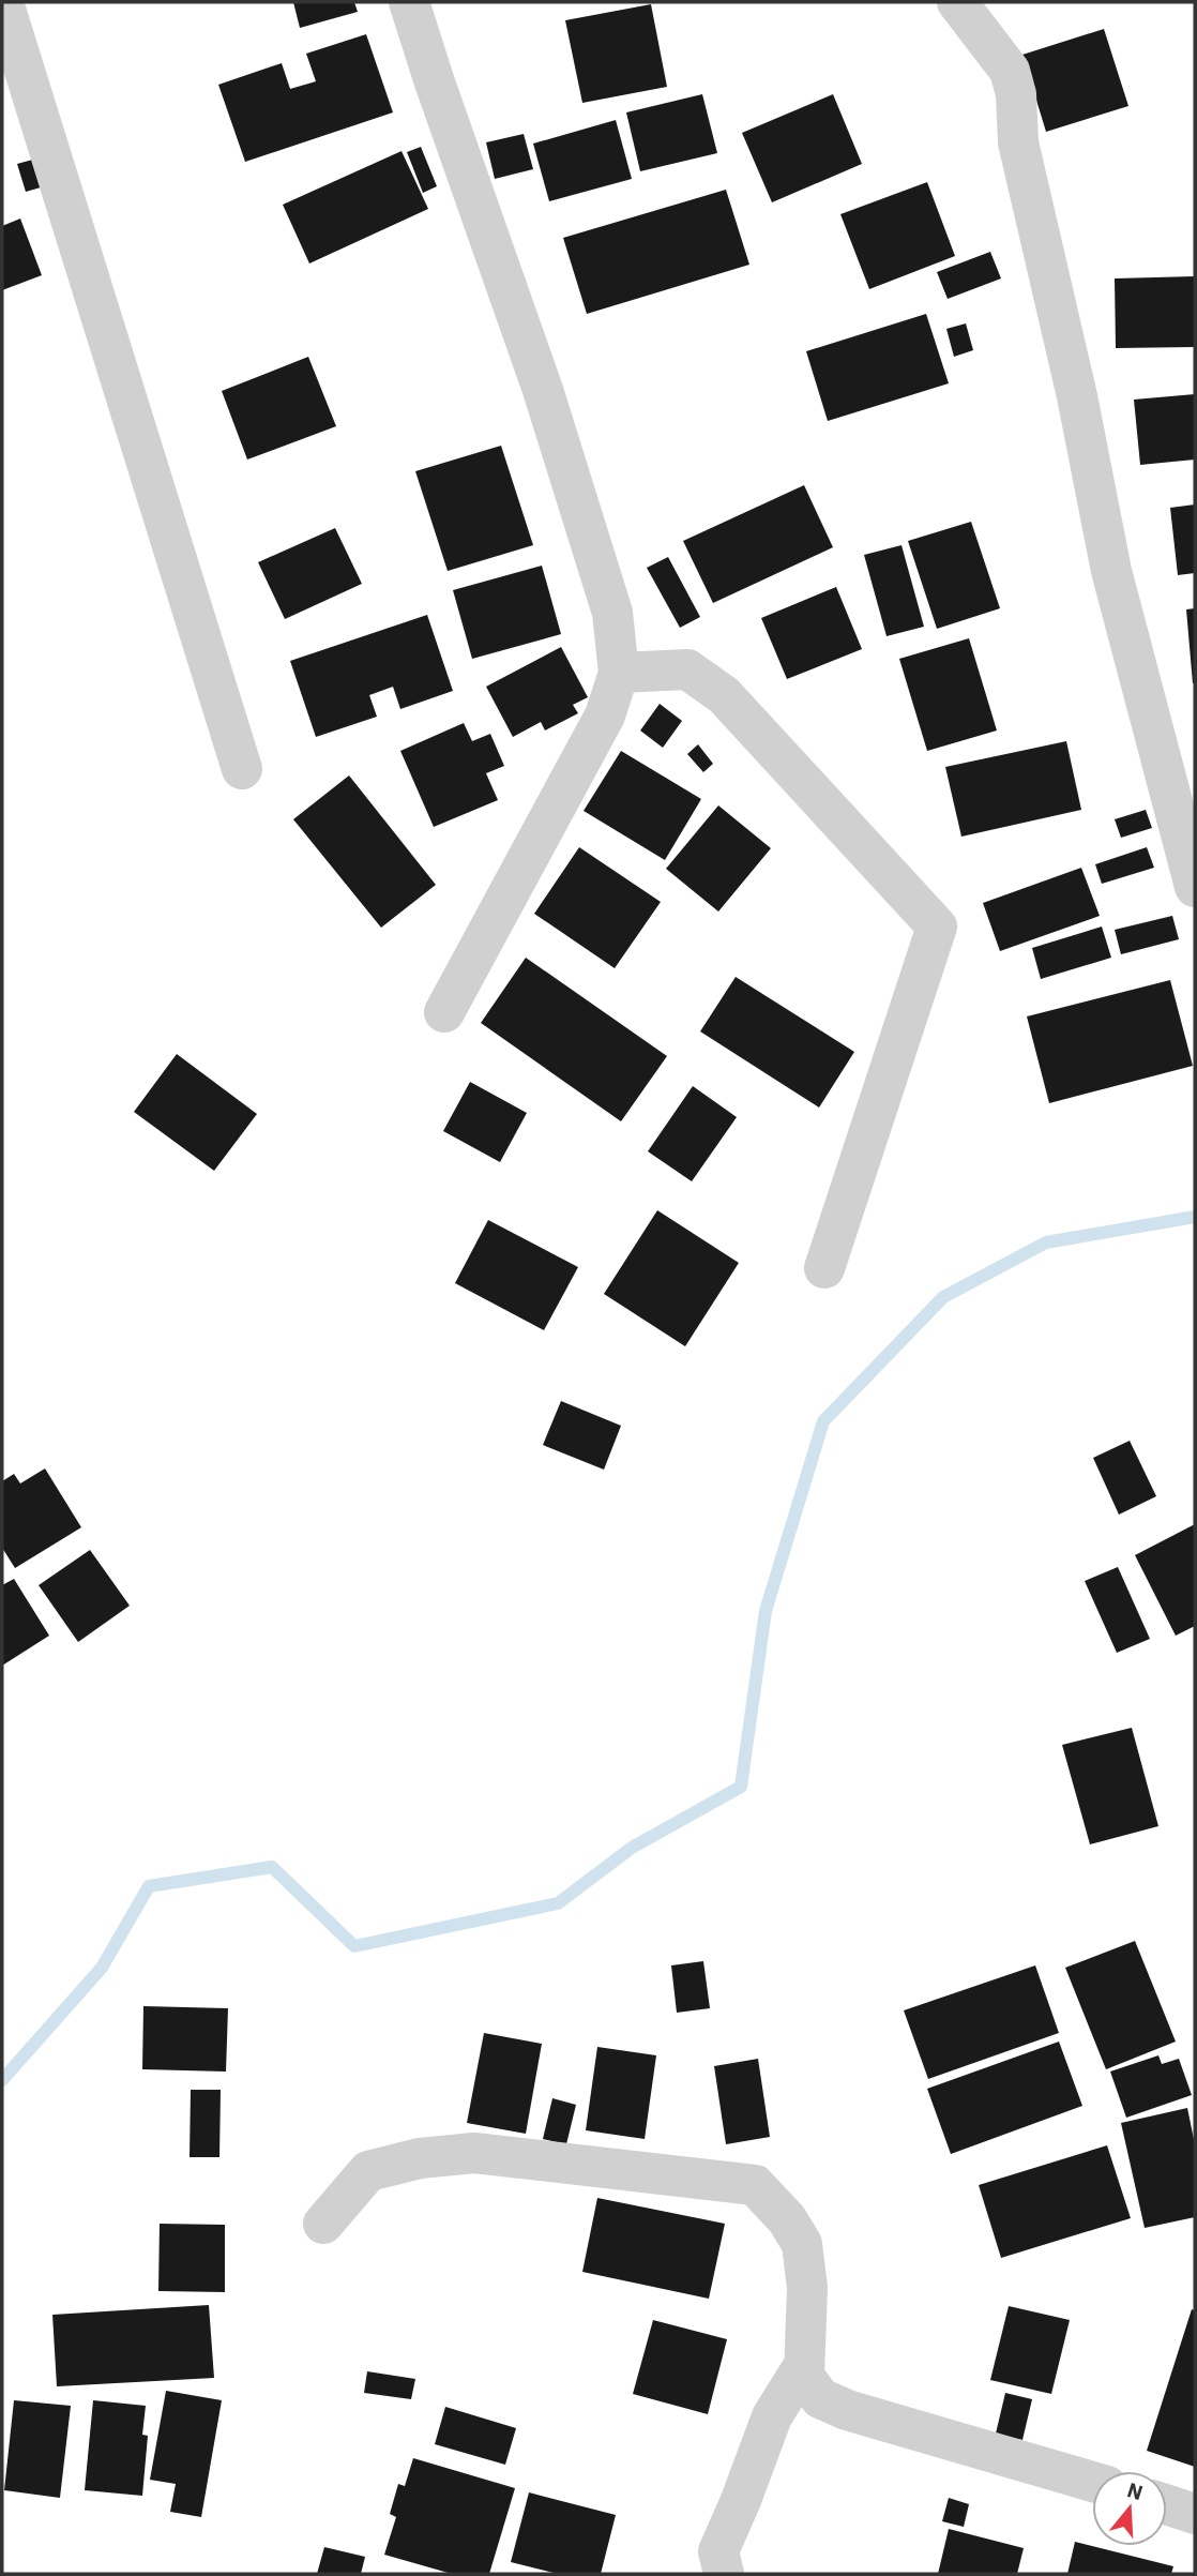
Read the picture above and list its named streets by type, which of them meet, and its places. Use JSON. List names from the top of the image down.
{
  "north": "top"
}
